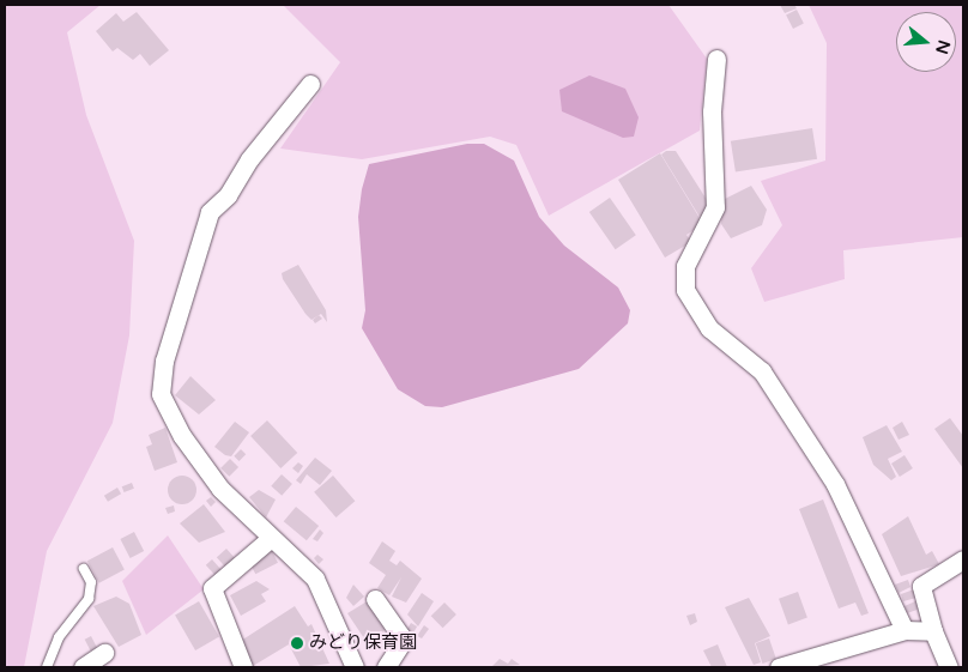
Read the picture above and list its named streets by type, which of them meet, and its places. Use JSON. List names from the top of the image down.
{
  "places": ["みどり保育園"],
  "north": "right"
}
